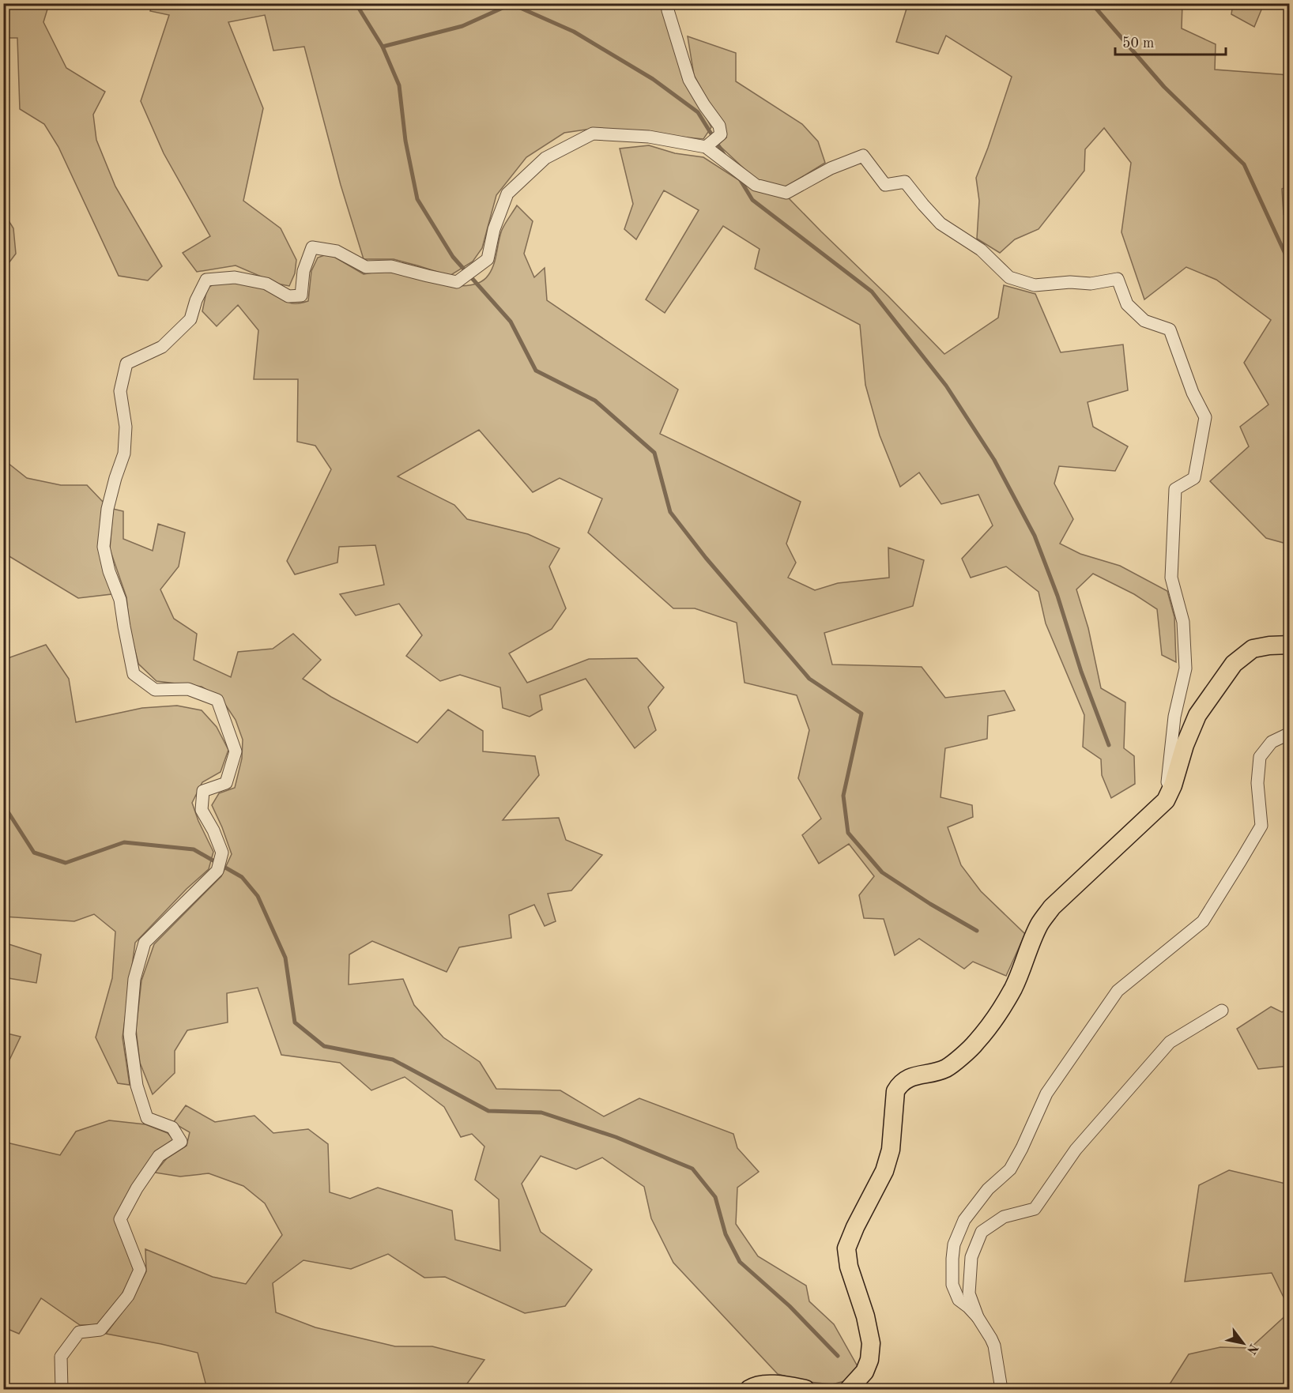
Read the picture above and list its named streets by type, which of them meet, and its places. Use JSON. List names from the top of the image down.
{
  "scale_bar": "50 m",
  "north": "bottom right"
}
